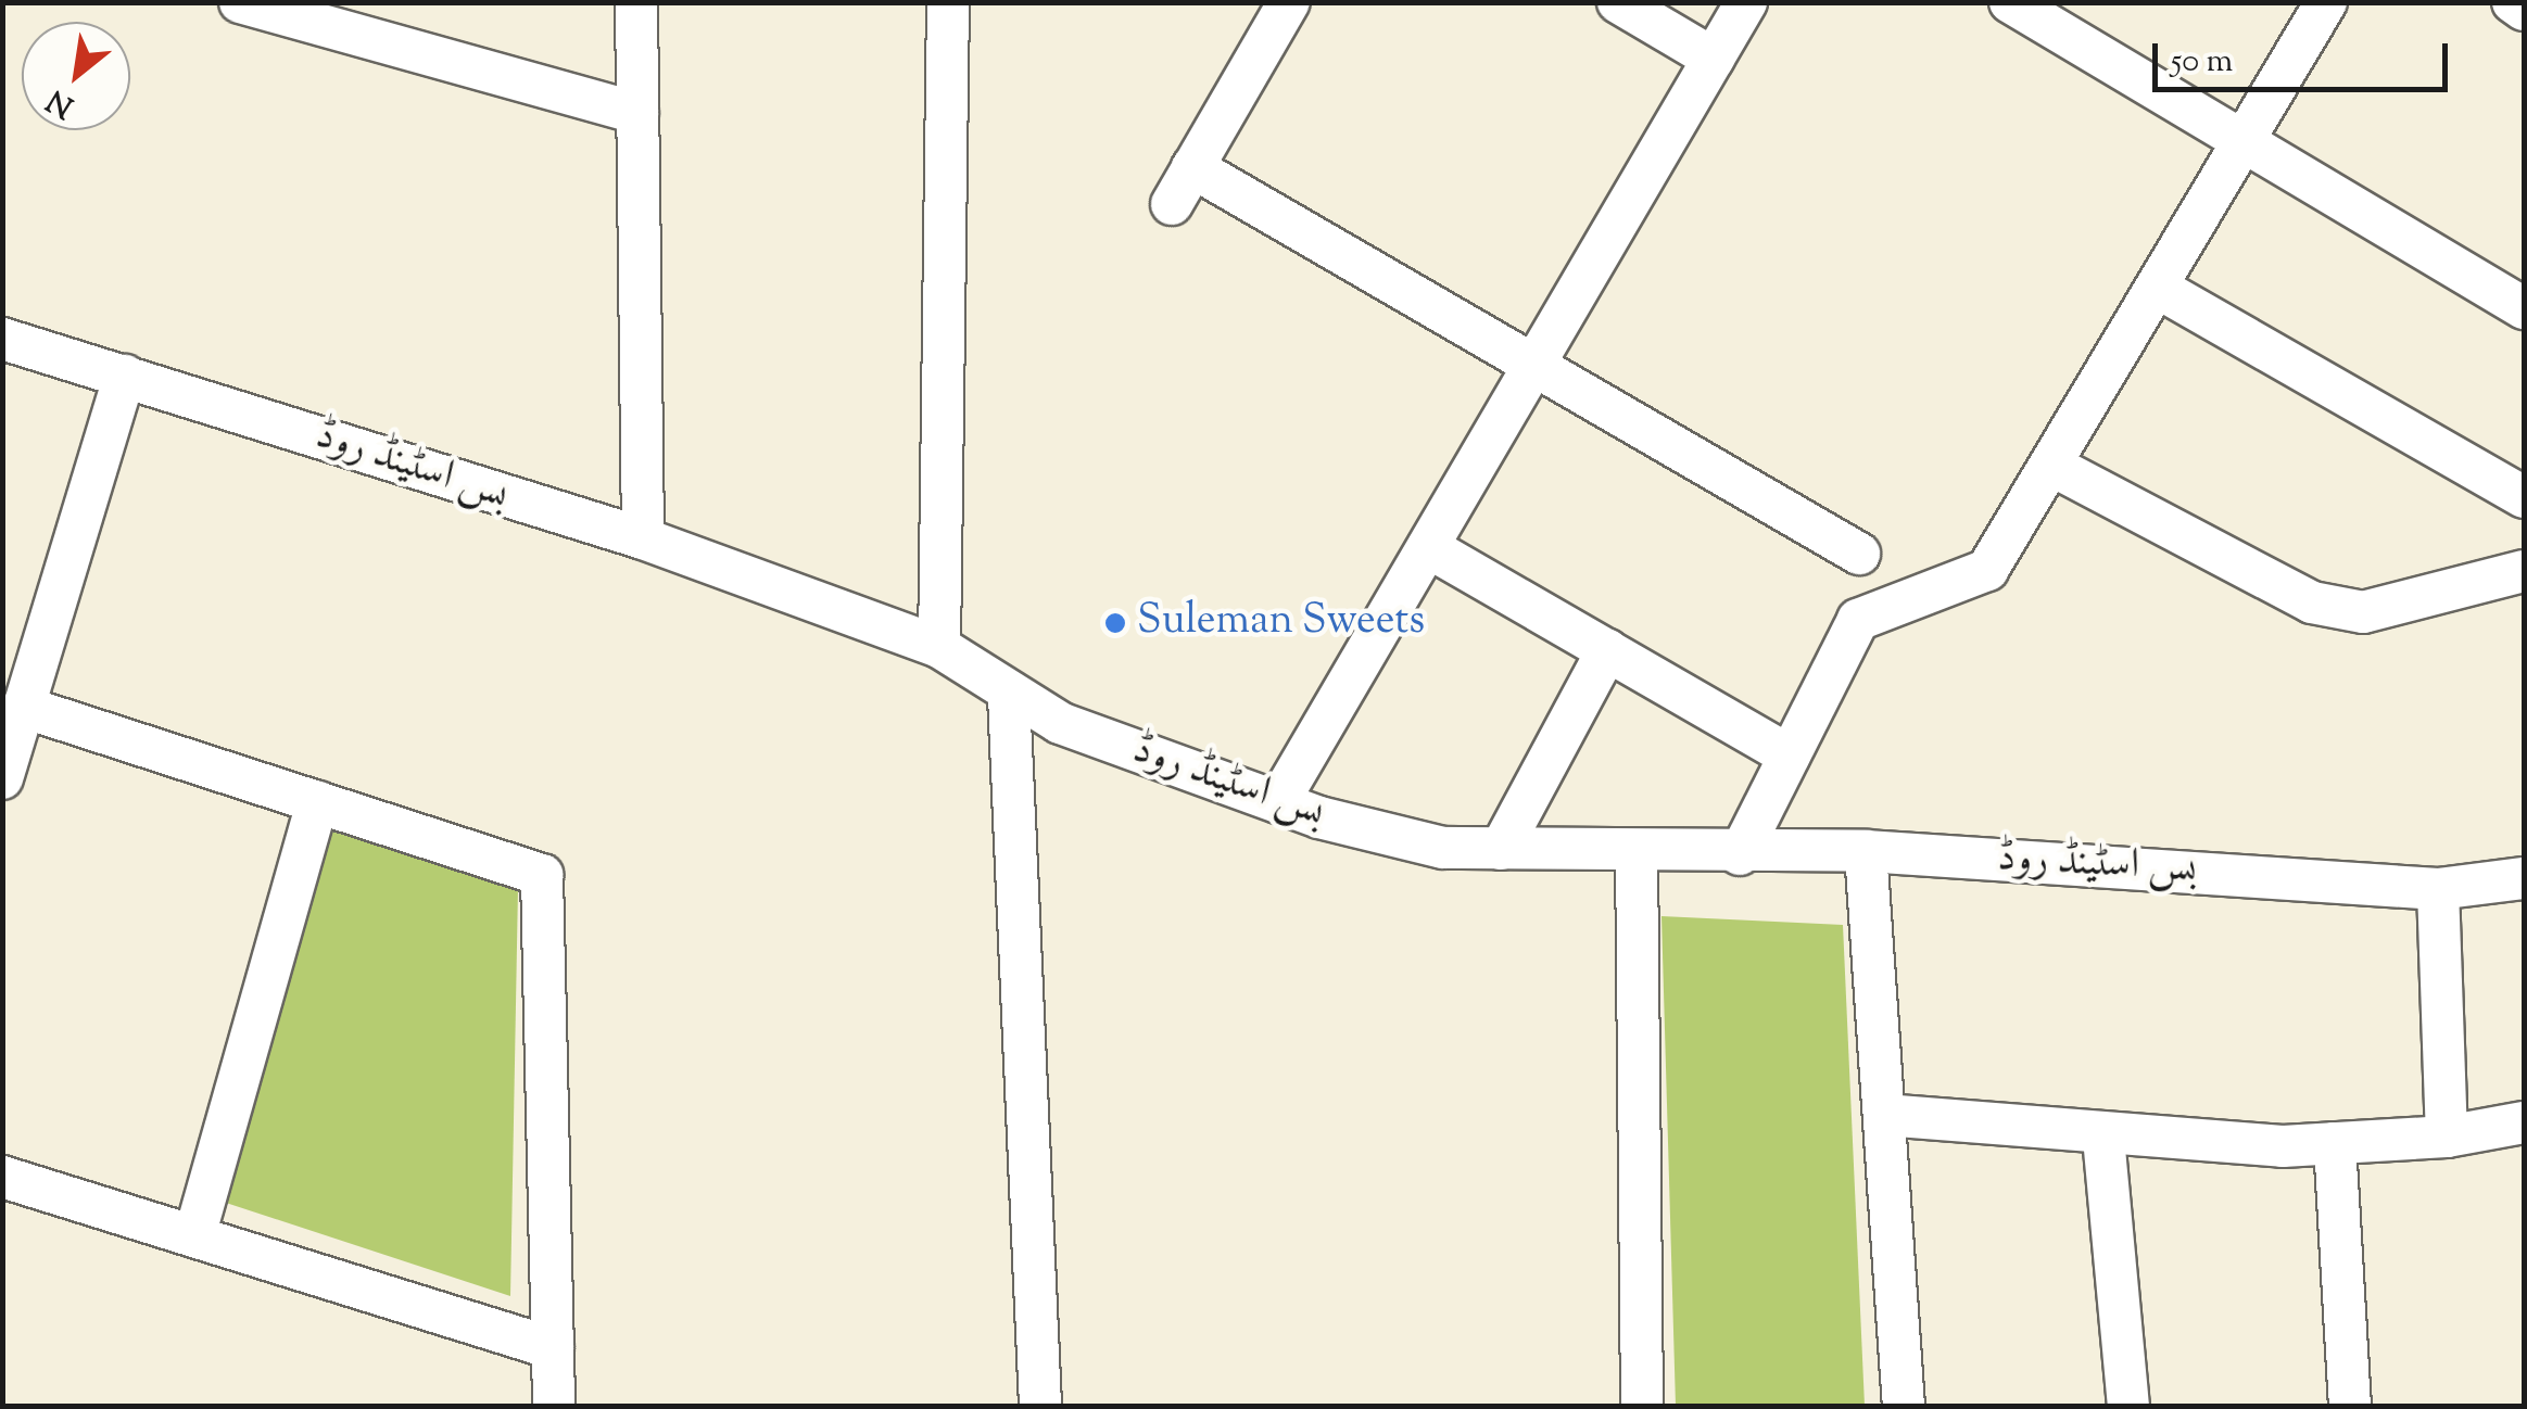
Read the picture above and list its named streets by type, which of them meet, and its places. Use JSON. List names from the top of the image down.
{
  "streets": {
    "street": ["بس اسٹینڈ روڈ"]
  },
  "places": ["Suleman Sweets"],
  "scale_bar": "50 m",
  "north": "bottom left"
}
